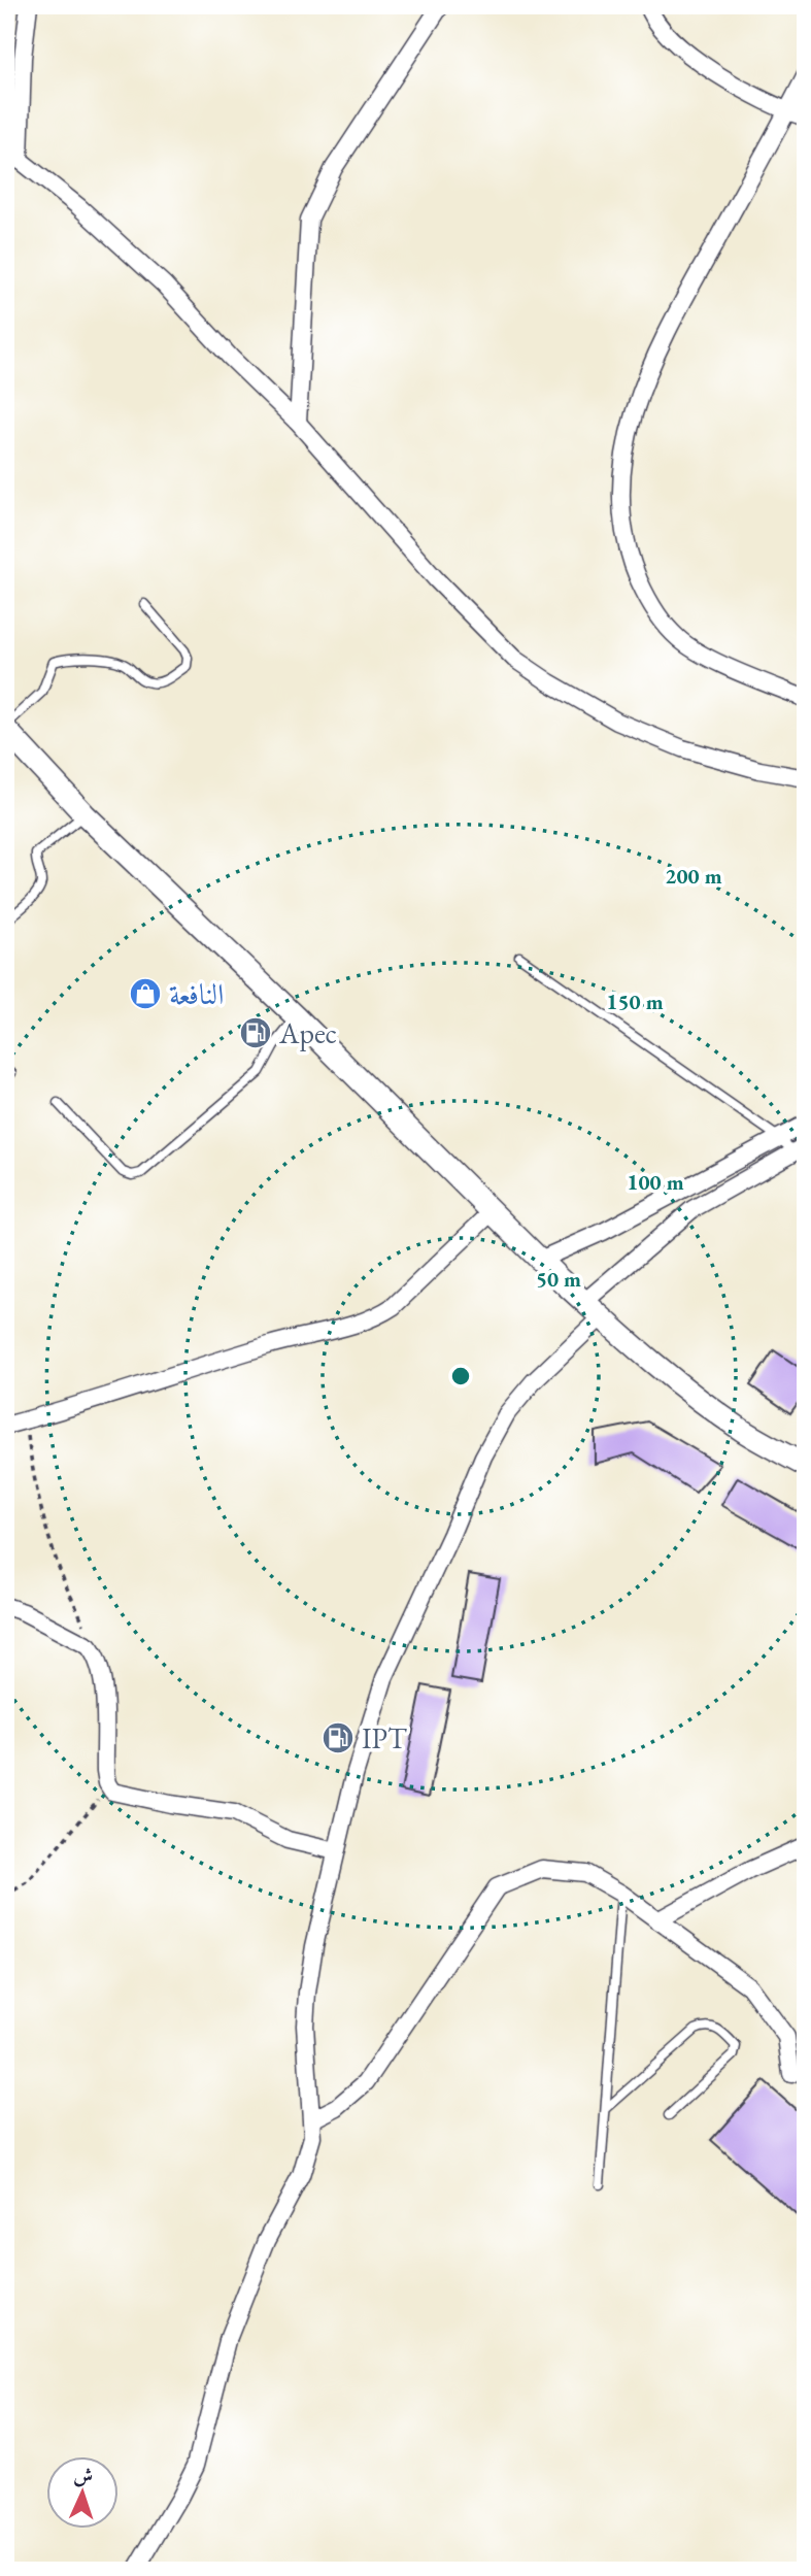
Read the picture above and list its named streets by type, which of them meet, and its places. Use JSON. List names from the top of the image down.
{
  "places": {
    "shop": ["النافعة"],
    "fuel station": ["Apec", "IPT"]
  },
  "north": "top",
  "rings": [
    "200 m",
    "150 m",
    "100 m",
    "50 m"
  ]
}
